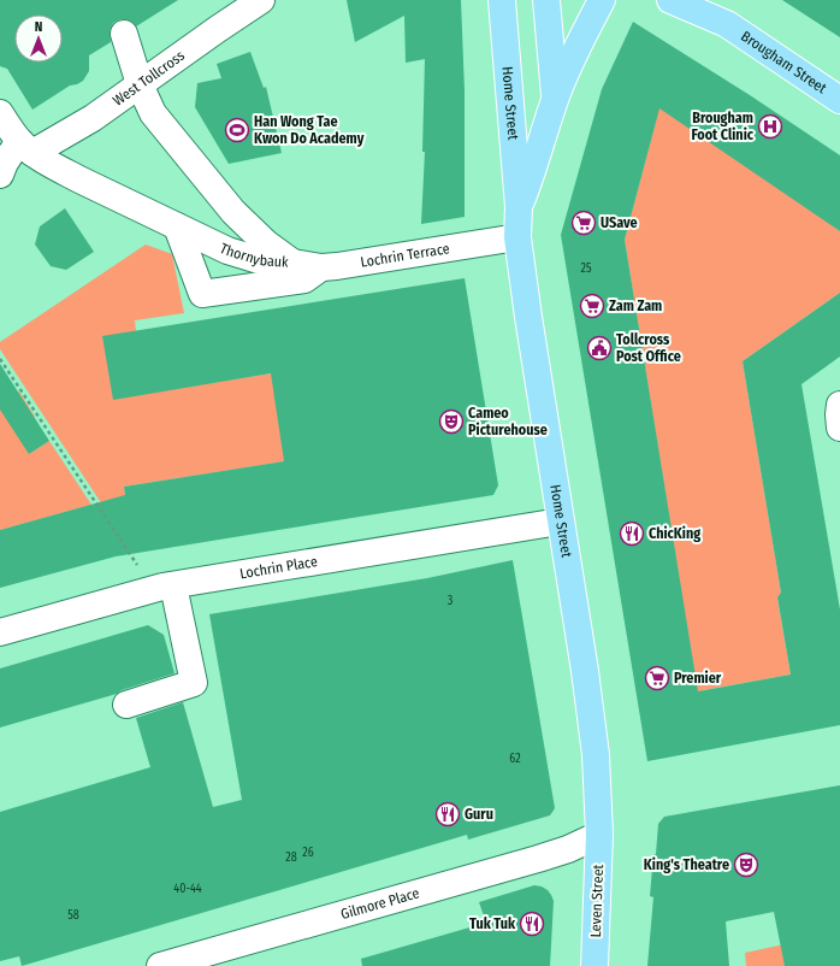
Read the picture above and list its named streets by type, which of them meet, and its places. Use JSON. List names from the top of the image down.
{
  "streets": {
    "main road": ["Brougham Street", "Home Street", "Leven Street"],
    "street": [
      "West Tollcross",
      "Thornybauk",
      "Lochrin Terrace",
      "Lochrin Place",
      "Gilmore Place"
    ]
  },
  "crossings": [
    ["West Tollcross", "Thornybauk"],
    ["Home Street", "Lochrin Terrace"],
    ["Home Street", "Lochrin Place"],
    ["Home Street", "Leven Street"],
    ["Home Street", "Gilmore Place"],
    ["Thornybauk", "Lochrin Terrace"],
    ["Leven Street", "Gilmore Place"]
  ],
  "places": {
    "hospital": ["Brougham Foot Clinic"],
    "sports": ["Han Wong Tae Kwon Do Academy"],
    "supermarket": ["USave", "Zam Zam", "Premier"],
    "public building": ["Tollcross Post Office"],
    "theatre": ["Cameo Picturehouse", "King's Theatre"],
    "restaurant": ["ChicKing", "Guru", "Tuk Tuk"]
  },
  "house_numbers": [
    "25",
    "3",
    "62",
    "26",
    "28",
    "40-44",
    "58"
  ],
  "north": "top"
}
